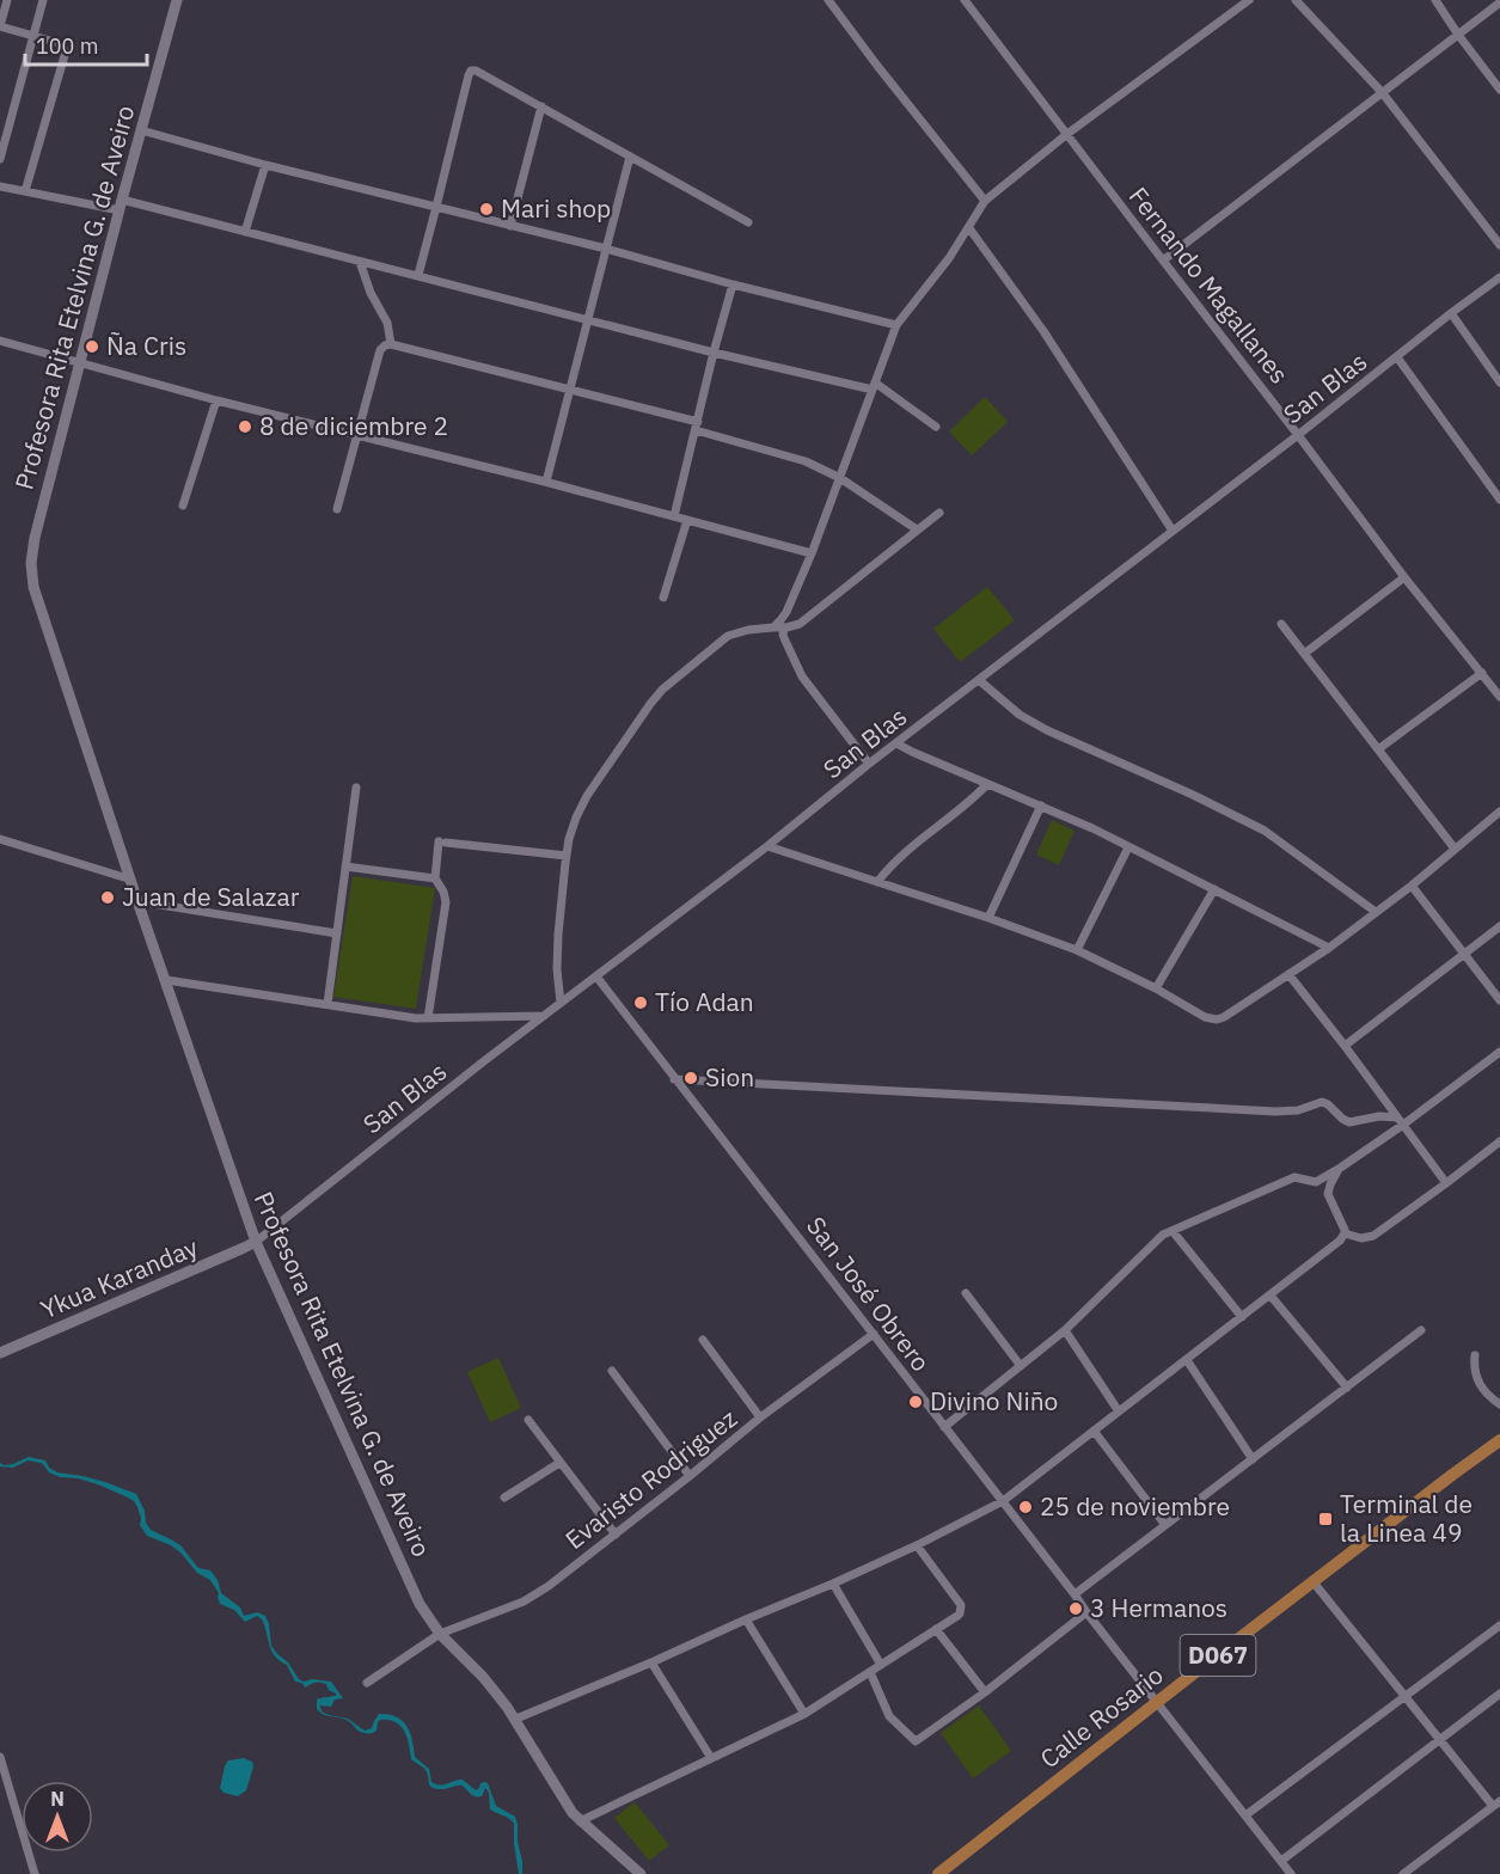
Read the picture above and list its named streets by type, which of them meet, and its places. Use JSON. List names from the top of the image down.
{
  "streets": {
    "main road": ["D067", "Calle Rosario"],
    "street": [
      "Fernando Magallanes",
      "Profesora Rita Etelvina G. de Aveiro",
      "San Blas",
      "Ykua Karanday",
      "San José Obrero",
      "Evaristo Rodriguez"
    ]
  },
  "crossings": [
    ["Fernando Magallanes", "San Blas"],
    ["Profesora Rita Etelvina G. de Aveiro", "San Blas"],
    ["Profesora Rita Etelvina G. de Aveiro", "Ykua Karanday"],
    ["Profesora Rita Etelvina G. de Aveiro", "Evaristo Rodriguez"],
    ["San Blas", "Ykua Karanday"],
    ["San Blas", "San José Obrero"],
    ["San José Obrero", "Evaristo Rodriguez"],
    ["San José Obrero", "Calle Rosario"]
  ],
  "places": {
    "other": [
      "Mari shop",
      "Ña Cris",
      "8 de diciembre 2",
      "Juan de Salazar",
      "Tío Adan",
      "Sion",
      "Divino Niño",
      "25 de noviembre",
      "3 Hermanos"
    ],
    "transit": ["Terminal de la Linea 49"]
  },
  "scale_bar": "100 m",
  "north": "top"
}
